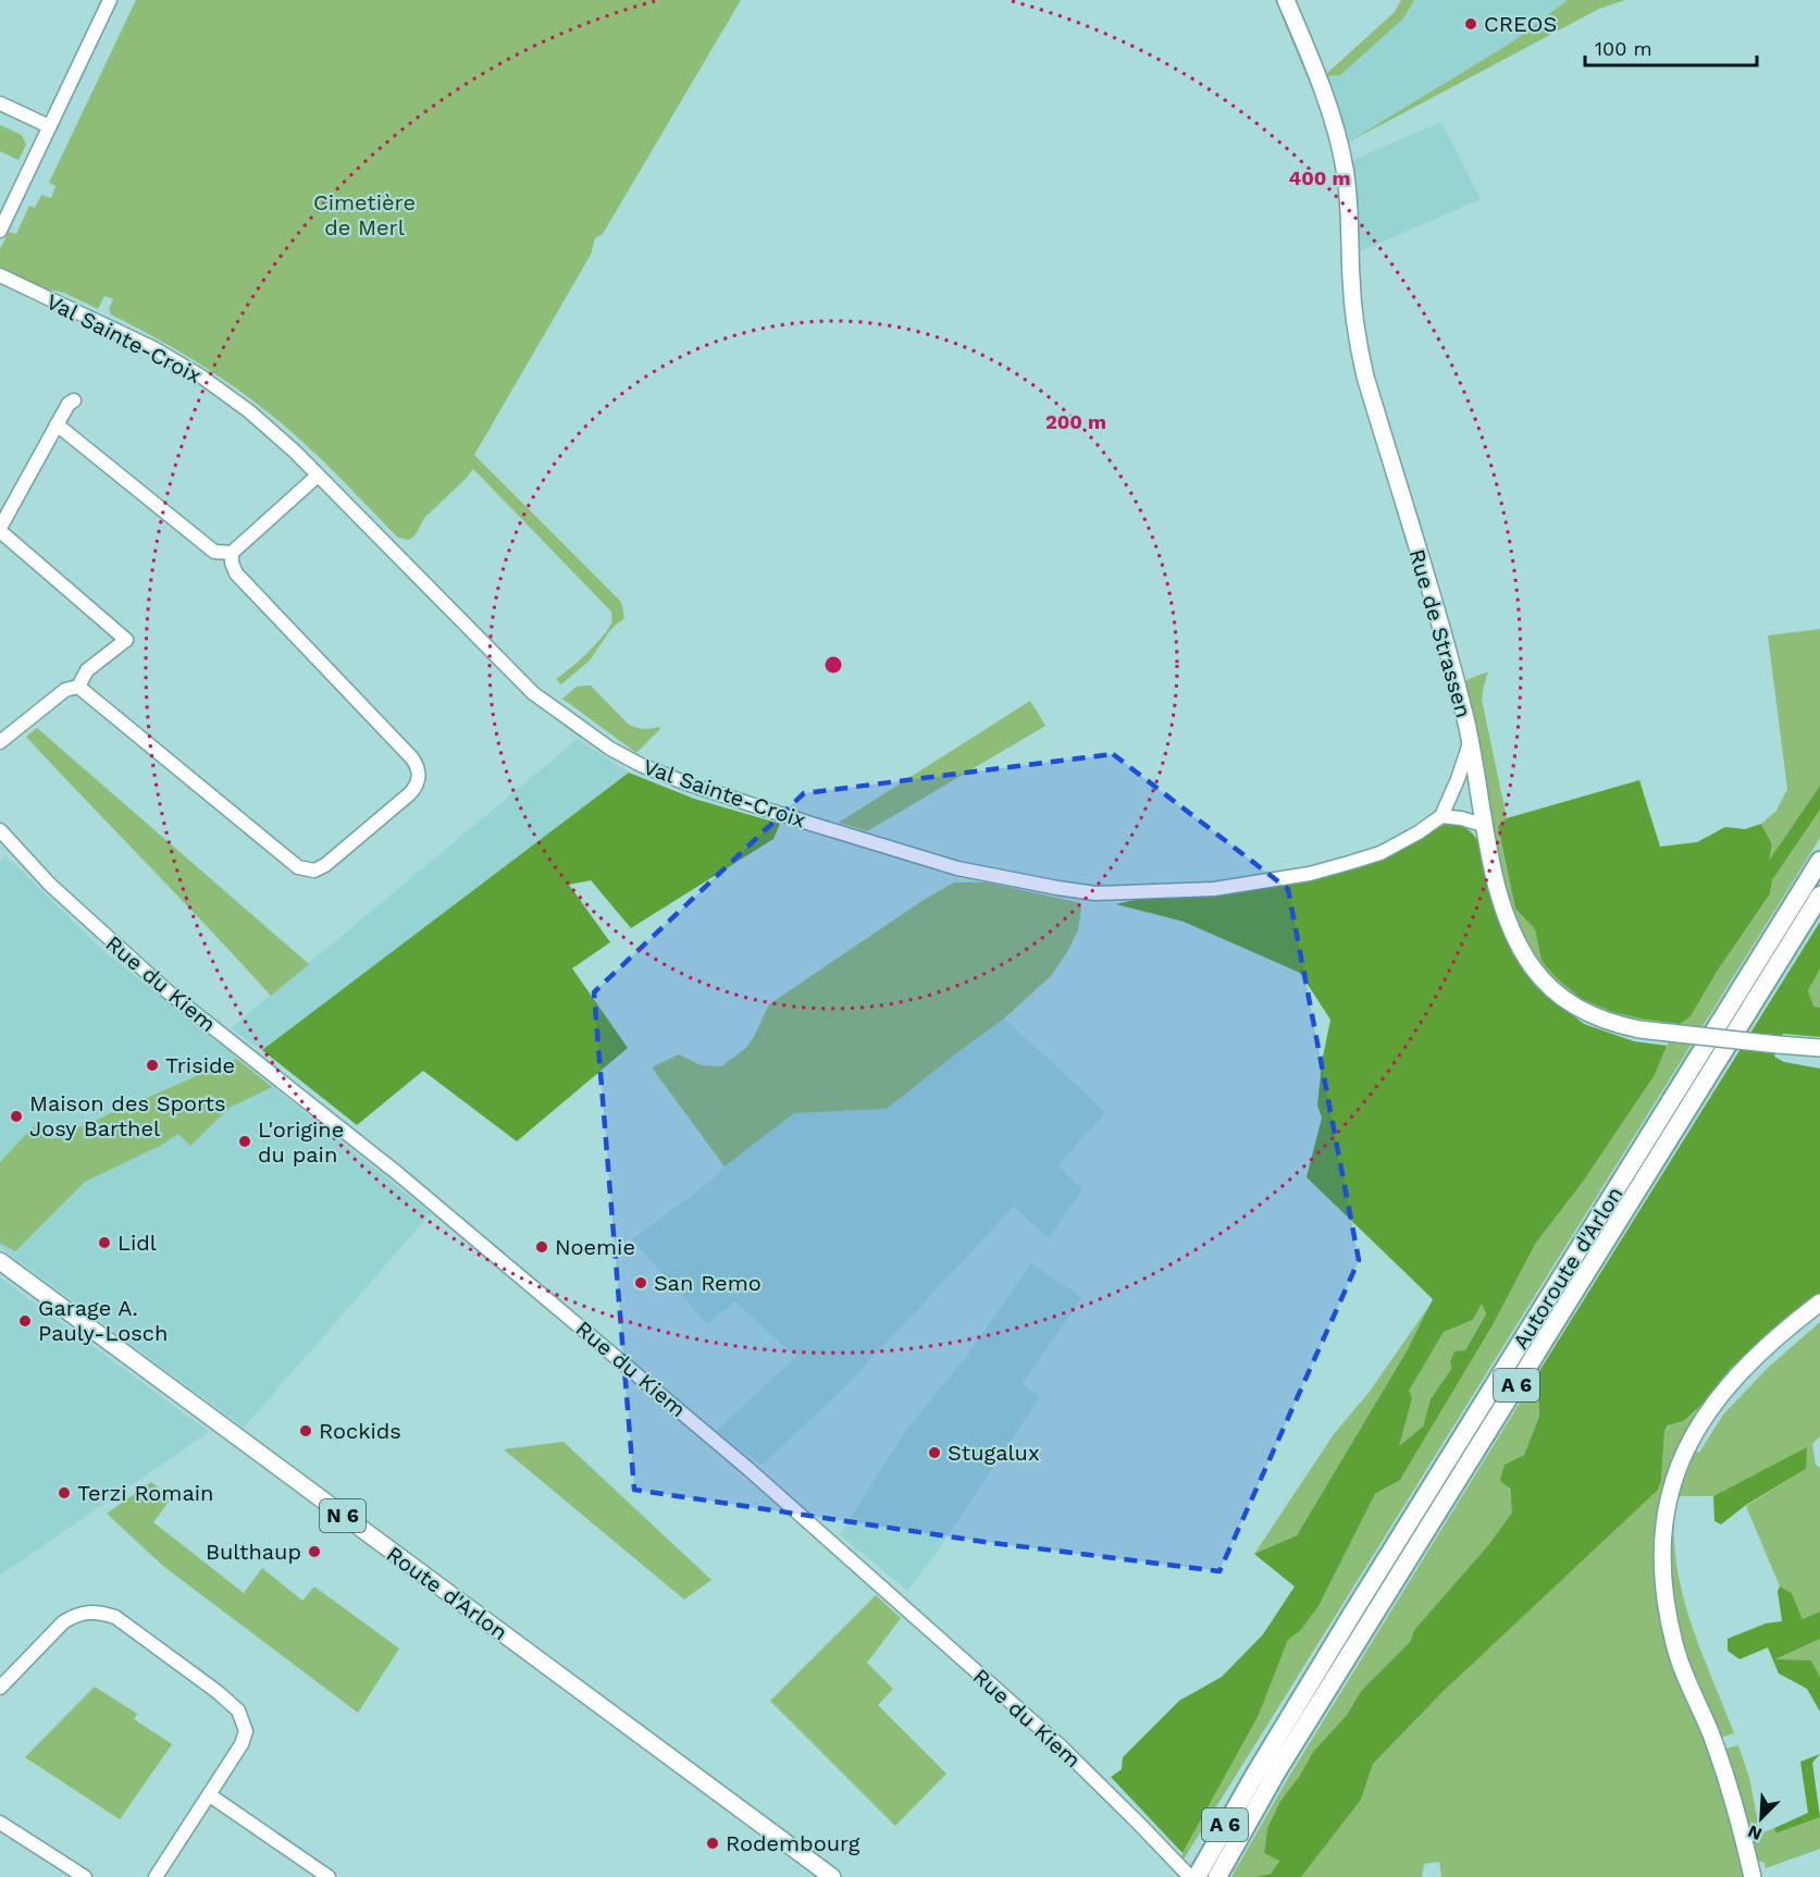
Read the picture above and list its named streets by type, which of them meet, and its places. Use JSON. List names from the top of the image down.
{
  "streets": {
    "highway": ["Autoroute d'Arlon", "A 6"],
    "main road": ["Rue de Strassen", "N 6", "Route d'Arlon"],
    "street": ["Val Sainte-Croix", "Rue du Kiem"]
  },
  "parks": ["Cimetière de Merl"],
  "places": [
    "CREOS",
    "Triside",
    "Maison des Sports Josy Barthel",
    "L'origine du pain",
    "Lidl",
    "Noemie",
    "San Remo",
    "Garage A. Pauly-Losch",
    "Rockids",
    "Stugalux",
    "Terzi Romain",
    "Bulthaup",
    "Rodembourg"
  ],
  "scale_bar": "100 m",
  "north": "bottom left",
  "rings": ["400 m", "200 m"]
}
